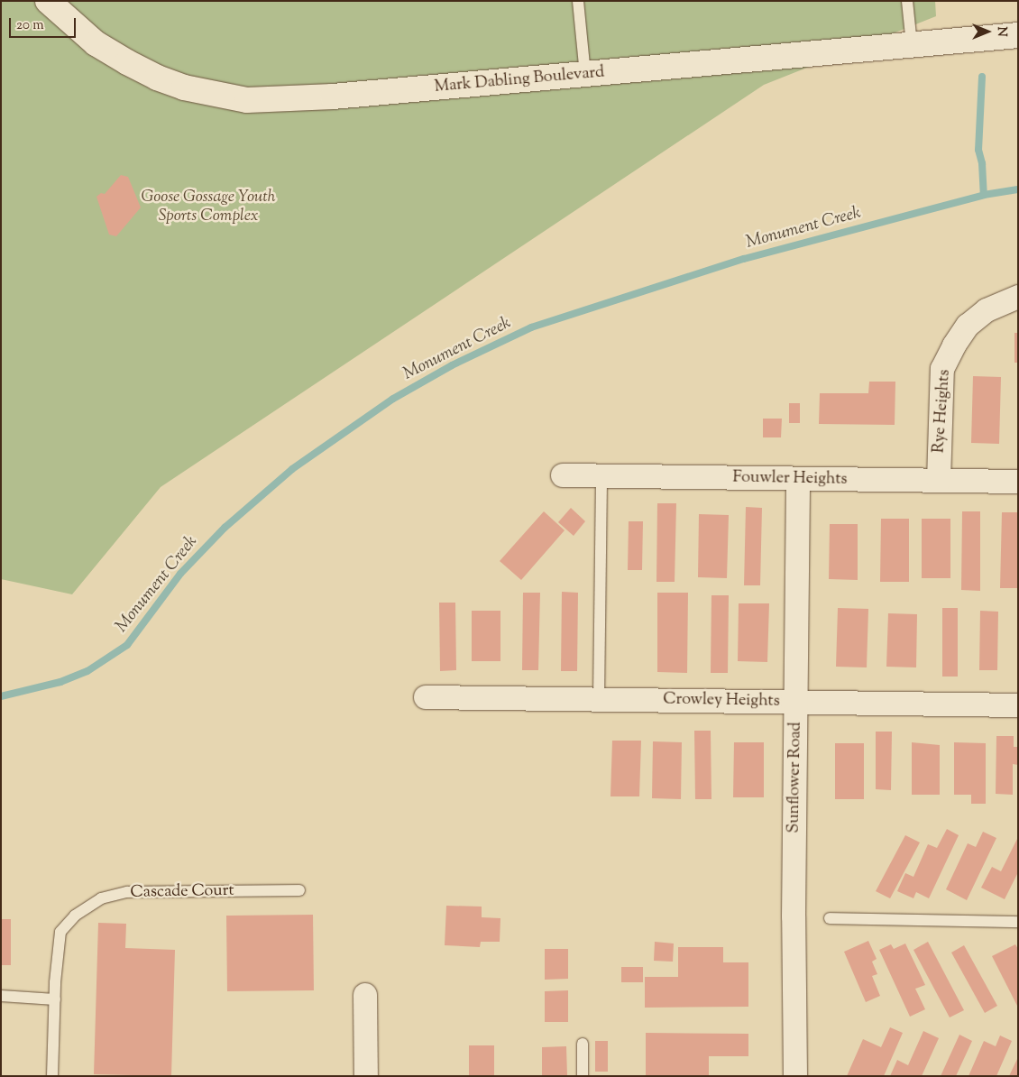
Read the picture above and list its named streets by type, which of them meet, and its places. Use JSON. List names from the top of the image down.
{
  "streets": {
    "street": [
      "Mark Dabling Boulevard",
      "Rye Heights",
      "Fouwler Heights",
      "Crowley Heights",
      "Sunflower Road"
    ],
    "lane": ["Cascade Court"]
  },
  "crossings": [
    ["Rye Heights", "Fouwler Heights"],
    ["Fouwler Heights", "Sunflower Road"],
    ["Crowley Heights", "Sunflower Road"]
  ],
  "water": ["Monument Creek"],
  "parks": ["Goose Gossage Youth Sports Complex"],
  "scale_bar": "20 m",
  "north": "right"
}
